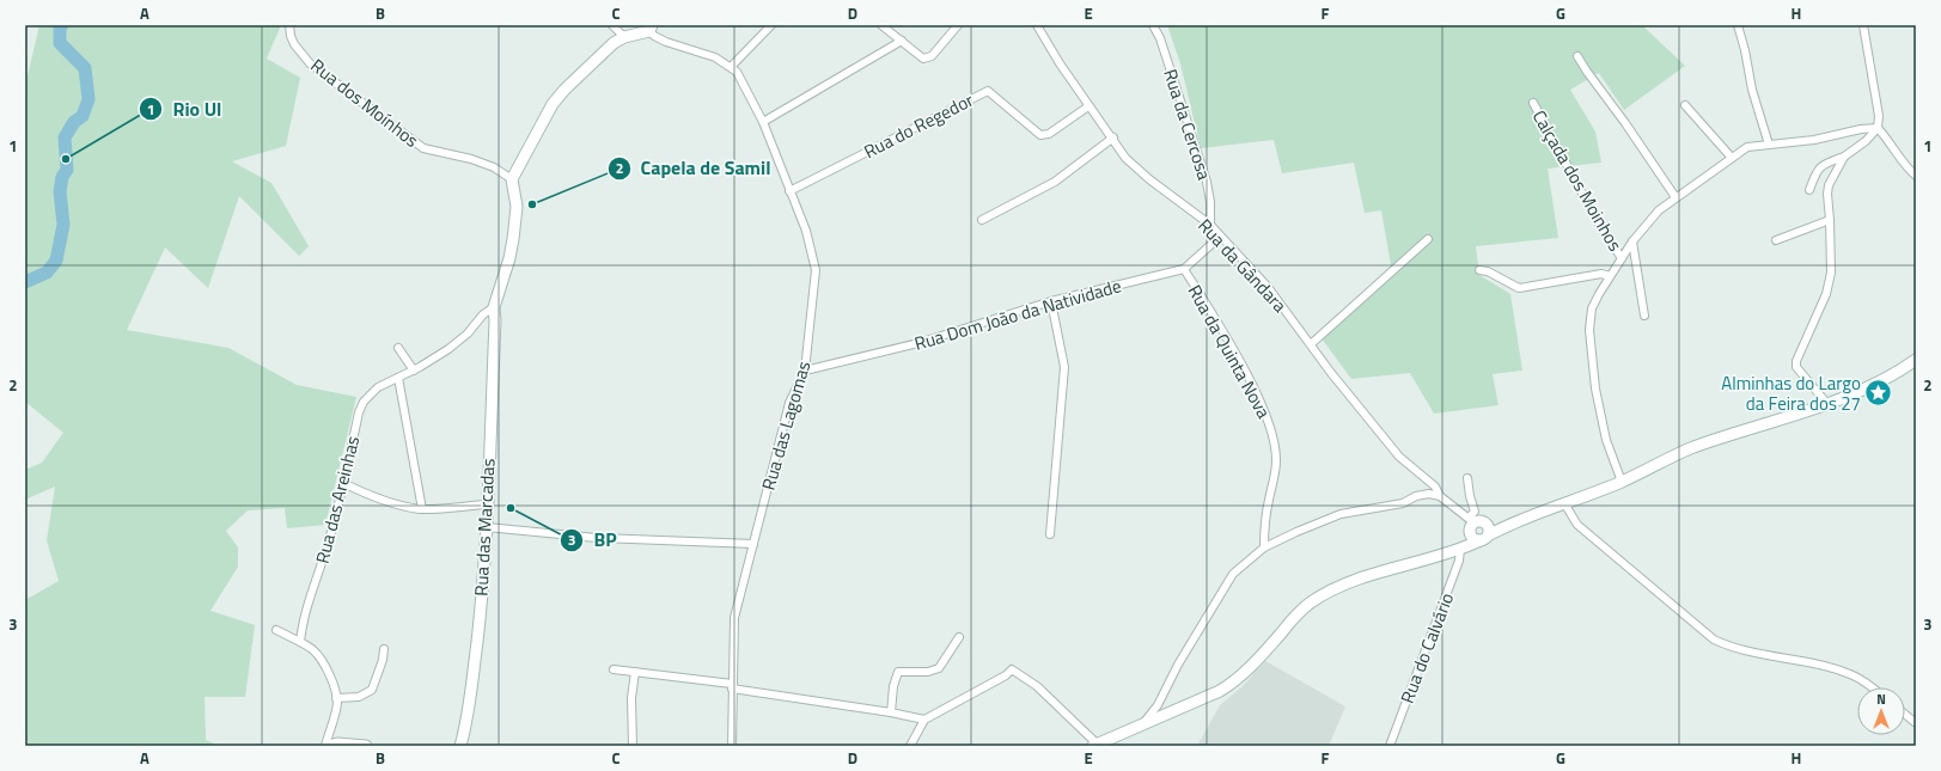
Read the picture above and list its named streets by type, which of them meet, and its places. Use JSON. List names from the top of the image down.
{
  "streets": {
    "street": [
      "Rua dos Moínhos",
      "Rua da Cercosa",
      "Rua do Regedor",
      "Calçada dos Moinhos",
      "Rua da Gândara",
      "Rua Dom João da Natividade",
      "Rua da Quinta Nova",
      "Rua das Lagomas",
      "Rua das Areinhas",
      "Rua das Marcadas",
      "Rua do Calvário"
    ]
  },
  "crossings": [
    ["Rua dos Moínhos", "Rua das Marcadas"],
    ["Rua da Cercosa", "Rua da Gândara"],
    ["Rua do Regedor", "Rua da Gândara"],
    ["Rua do Regedor", "Rua das Lagomas"],
    ["Rua da Gândara", "Rua Dom João da Natividade"],
    ["Rua Dom João da Natividade", "Rua da Quinta Nova"],
    ["Rua Dom João da Natividade", "Rua das Lagomas"],
    ["Rua das Areinhas", "Rua das Marcadas"]
  ],
  "places": {
    "other": ["Rio Ul", "Capela de Samil", "BP"],
    "place": ["Alminhas do Largo da Feira dos 27"]
  },
  "north": "top",
  "grid": {
    "columns": [
      "A",
      "B",
      "C",
      "D",
      "E",
      "F",
      "G",
      "H"
    ],
    "rows": ["1", "2", "3"]
  }
}
